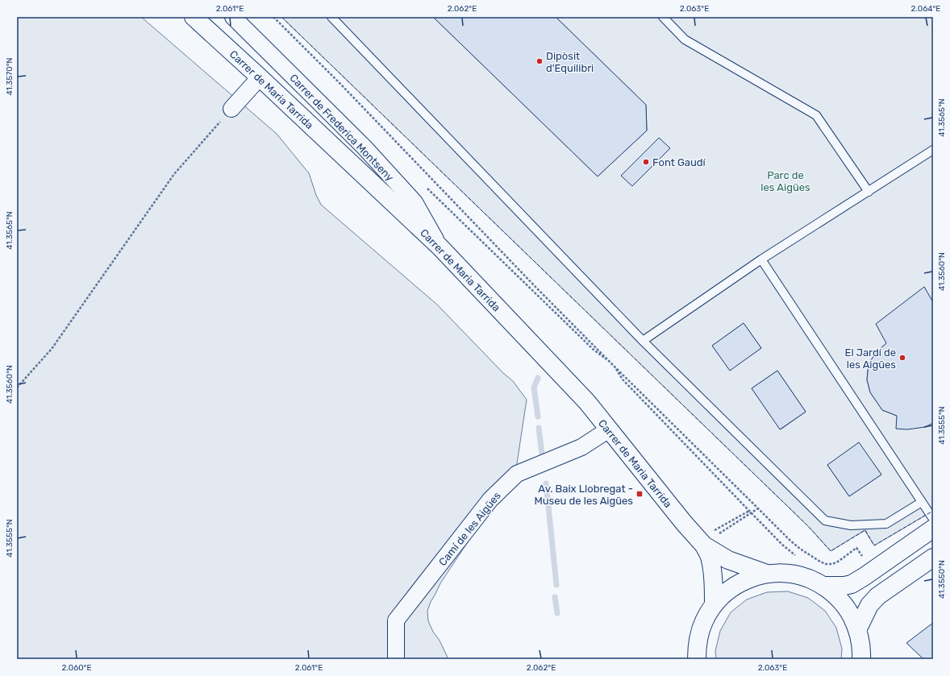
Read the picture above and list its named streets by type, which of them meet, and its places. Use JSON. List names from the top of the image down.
{
  "streets": {
    "main road": ["Carrer de Maria Tarrida"],
    "street": ["Carrer de Frederica Montseny", "Camí de les Aigües"]
  },
  "crossings": [
    ["Carrer de Maria Tarrida", "Carrer de Frederica Montseny"],
    ["Carrer de Maria Tarrida", "Camí de les Aigües"]
  ],
  "parks": ["Parc de les Aigües"],
  "places": {
    "other": ["Dipòsit d'Equilibri", "Font Gaudí", "El Jardí de les Aigües"],
    "transit": ["Av. Baix Llobregat - Museu de les Aigües"]
  },
  "coordinates": [
    "2.061°E",
    "2.062°E",
    "2.063°E",
    "2.064°E",
    "41.3570°N",
    "41.3565°N",
    "41.3560°N",
    "41.3555°N",
    "41.3550°N",
    "2.060°E"
  ]
}
